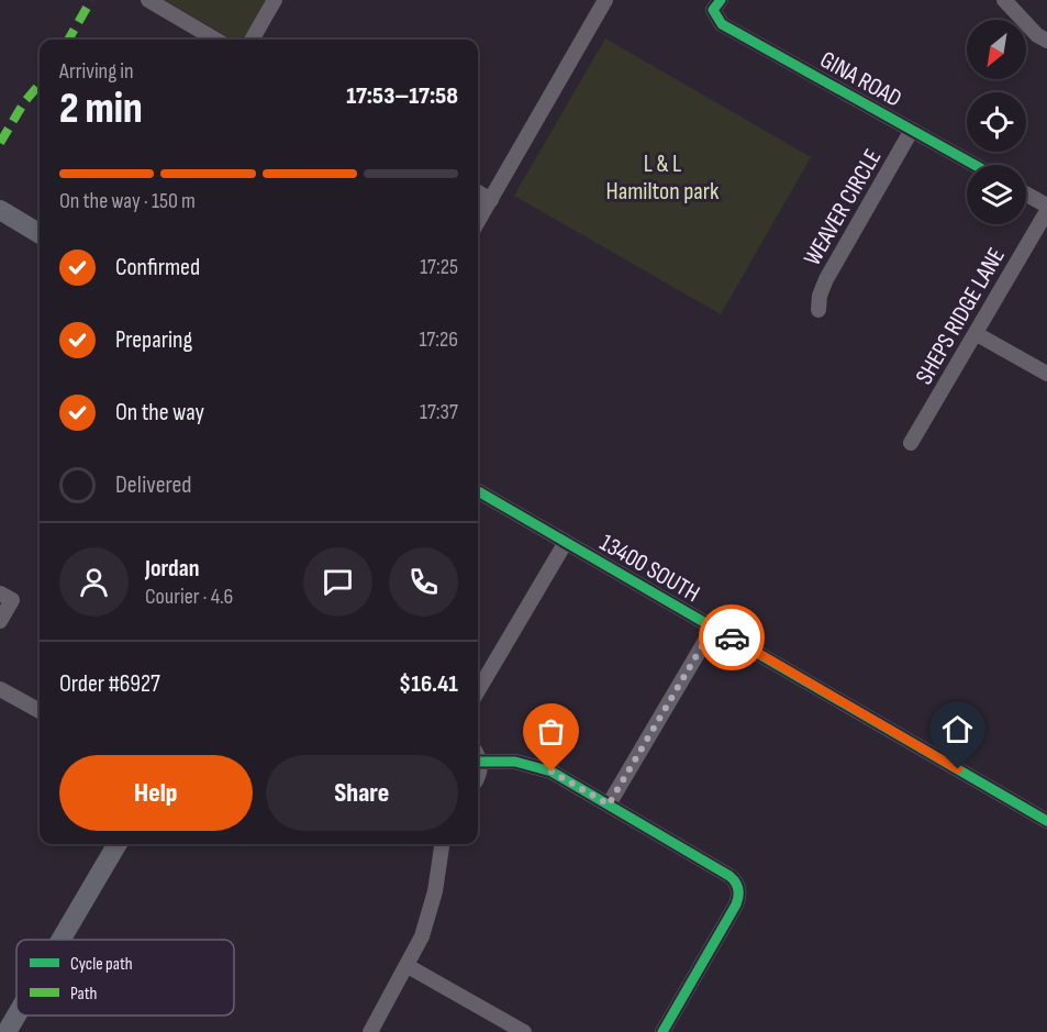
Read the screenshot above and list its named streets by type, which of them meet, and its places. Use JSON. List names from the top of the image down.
{
  "streets": {
    "street": [
      "GINA ROAD",
      "WEAVER CIRCLE",
      "SHEPS RIDGE LANE",
      "13400 SOUTH"
    ]
  },
  "crossings": [
    ["GINA ROAD", "WEAVER CIRCLE"]
  ],
  "parks": ["L & L Hamilton park"],
  "legend": ["Cycle path", "Path"],
  "north": "bottom left",
  "page": {
    "heading": ["2 min", "Arriving in", "17:53–17:58"],
    "panel": [
      "Jordan",
      "Courier · 4.6",
      "Order #6927",
      "$16.41"
    ],
    "bar": "On the way · 150 m",
    "list": [
      ["Confirmed", "17:25"],
      ["Preparing", "17:26"],
      ["On the way", "17:37"],
      "Delivered"
    ],
    "buttons": ["Help", "Share"]
  }
}
